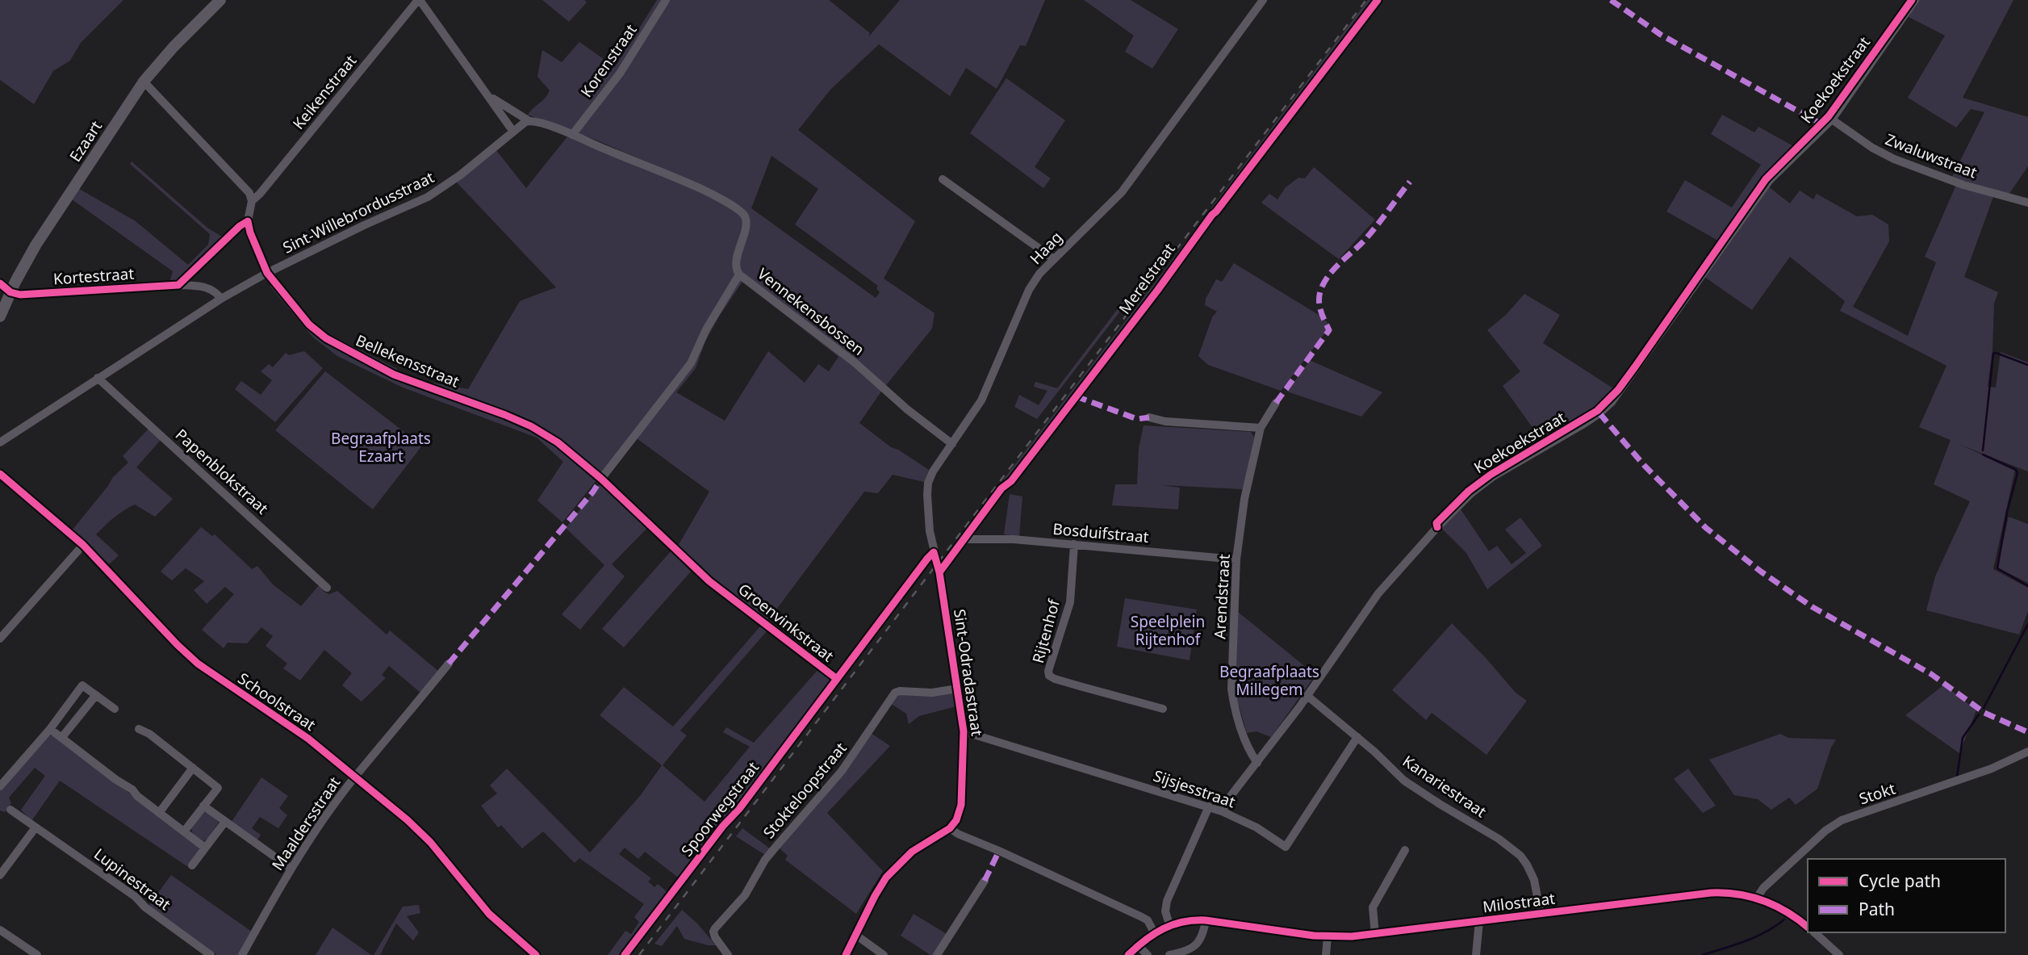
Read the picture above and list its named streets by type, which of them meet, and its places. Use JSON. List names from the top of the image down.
{
  "streets": {
    "main road": ["Ezaart"],
    "street": [
      "Korenstraat",
      "Koekoekstraat",
      "Keikenstraat",
      "Zwaluwstraat",
      "Sint-Willebrordusstraat",
      "Haag",
      "Kortestraat",
      "Merelstraat",
      "Vennekensbossen",
      "Bellekensstraat",
      "Papenblokstraat",
      "Bosduifstraat",
      "Arendstraat",
      "Groenvinkstraat",
      "Rijtenhof",
      "Sint-Odradastraat",
      "Schoolstraat",
      "Kanariestraat",
      "Sijsjesstraat",
      "Stokteloopstraat",
      "Stokt",
      "Spoorwegstraat",
      "Maaldersstraat",
      "Lupinestraat",
      "Milostraat"
    ]
  },
  "crossings": [
    ["Koekoekstraat", "Zwaluwstraat"],
    ["Koekoekstraat", "Arendstraat"],
    ["Koekoekstraat", "Kanariestraat"],
    ["Koekoekstraat", "Sijsjesstraat"],
    ["Keikenstraat", "Bellekensstraat"],
    ["Ezaart", "Kortestraat"],
    ["Sint-Willebrordusstraat", "Kortestraat"],
    ["Sint-Willebrordusstraat", "Bellekensstraat"],
    ["Sint-Willebrordusstraat", "Papenblokstraat"],
    ["Haag", "Vennekensbossen"],
    ["Haag", "Groenvinkstraat"],
    ["Haag", "Sint-Odradastraat"],
    ["Merelstraat", "Bosduifstraat"],
    ["Merelstraat", "Sint-Odradastraat"],
    ["Vennekensbossen", "Bellekensstraat"],
    ["Vennekensbossen", "Groenvinkstraat"],
    ["Bellekensstraat", "Groenvinkstraat"],
    ["Bosduifstraat", "Arendstraat"],
    ["Bosduifstraat", "Rijtenhof"],
    ["Groenvinkstraat", "Sint-Odradastraat"],
    ["Groenvinkstraat", "Spoorwegstraat"],
    ["Sint-Odradastraat", "Sijsjesstraat"],
    ["Sint-Odradastraat", "Stokteloopstraat"],
    ["Schoolstraat", "Maaldersstraat"],
    ["Kanariestraat", "Sijsjesstraat"],
    ["Kanariestraat", "Milostraat"],
    ["Stokt", "Milostraat"]
  ],
  "parks": ["Begraafplaats Ezaart", "Speelplein Rijtenhof", "Begraafplaats Millegem"],
  "legend": ["Cycle path", "Path"]
}
